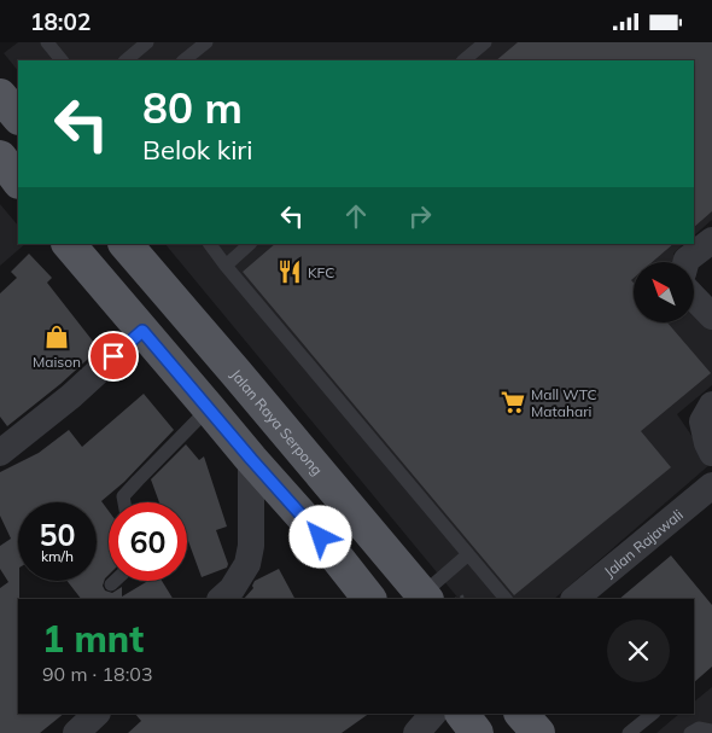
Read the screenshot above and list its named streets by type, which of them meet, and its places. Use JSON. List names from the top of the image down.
{
  "streets": {
    "main road": ["Jalan Raya Serpong"],
    "street": ["Jalan Rajawali"]
  },
  "places": {
    "restaurant": ["KFC"],
    "shop": ["Maison"],
    "supermarket": ["Mall WTC Matahari"]
  },
  "north": "top left",
  "page": {
    "status": "18:02",
    "turn": ["80 m", "Belok kiri"],
    "speed": "50 km/h",
    "limit": "60",
    "heading": ["1 mnt", "90 m · 18:03"]
  }
}
